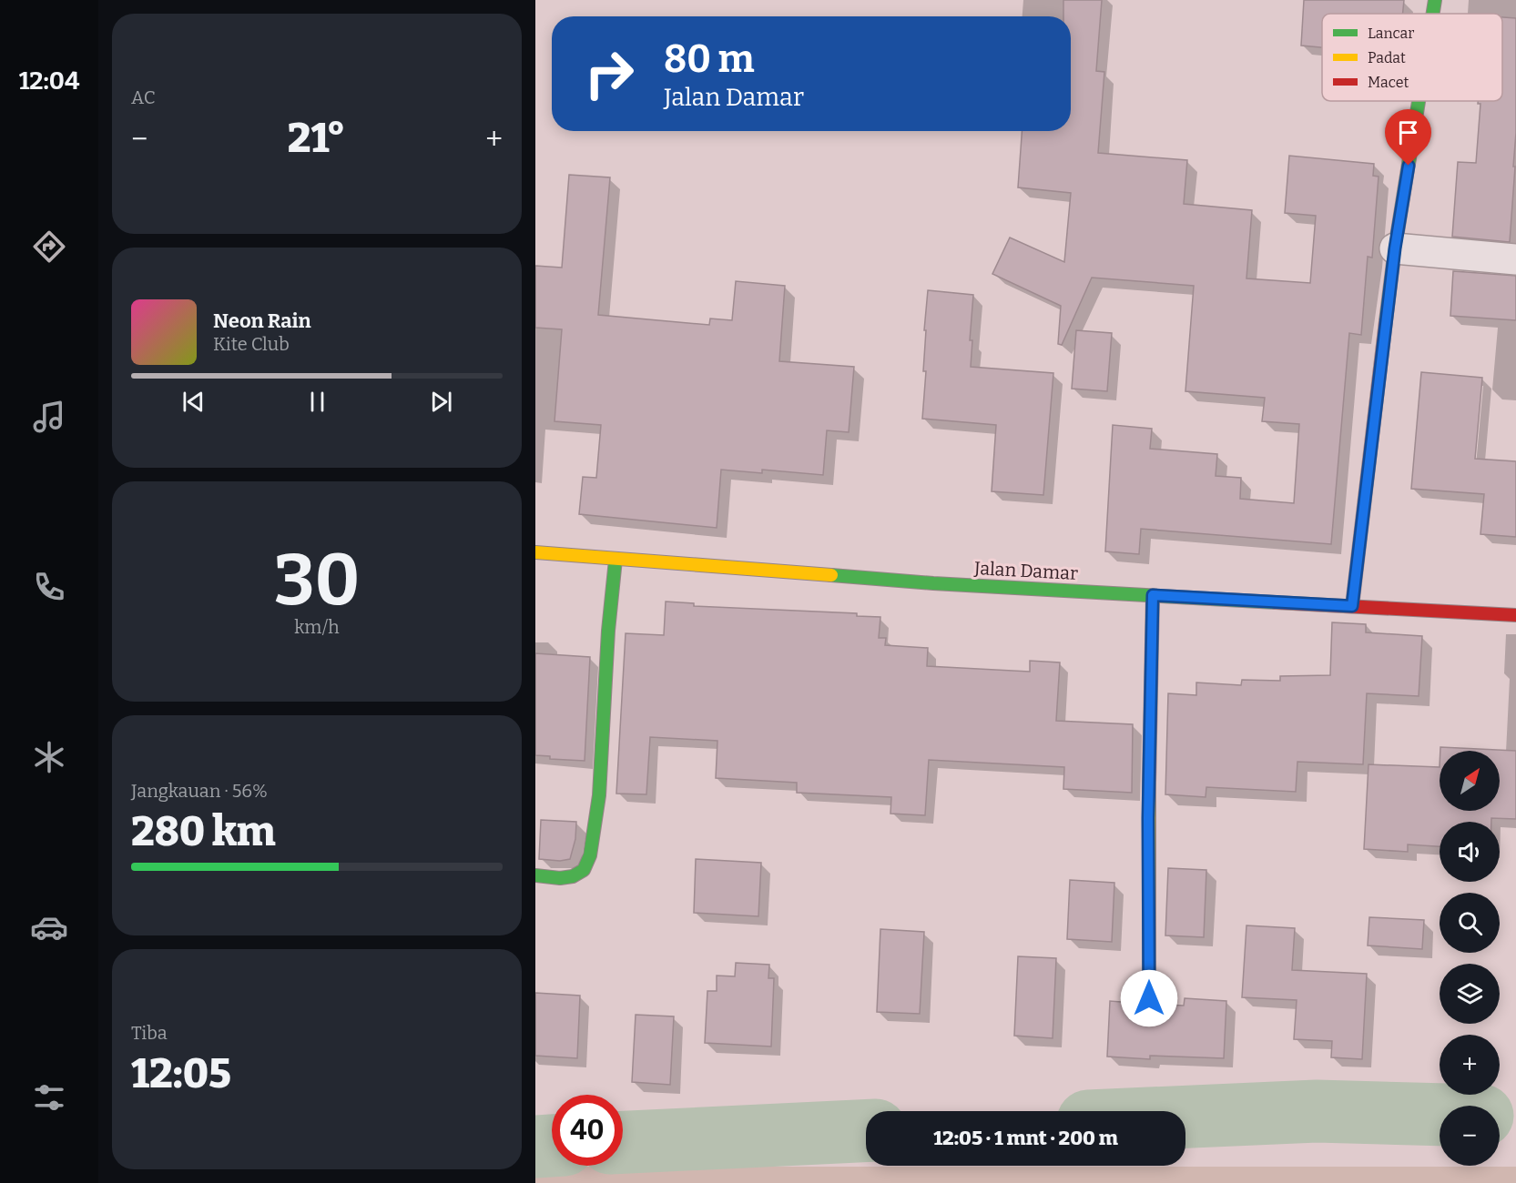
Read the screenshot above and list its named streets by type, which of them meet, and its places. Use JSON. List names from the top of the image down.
{
  "streets": {
    "street": ["Jalan Damar"]
  },
  "legend": ["Lancar", "Padat", "Macet"],
  "north": "top right",
  "page": {
    "tabs": "12:04",
    "tile": [
      "AC",
      ["30", "km/h"],
      ["Jangkauan · 56%", "280 km"],
      ["Tiba", "12:05"]
    ],
    "turn": ["80 m", "Jalan Damar"],
    "heat": ["−", "21°", "+"],
    "song": ["Neon Rain", "Kite Club"],
    "map_buttons": ["+", "−"],
    "limit": "40",
    "trip": "12:05 · 1 mnt · 200 m"
  }
}
